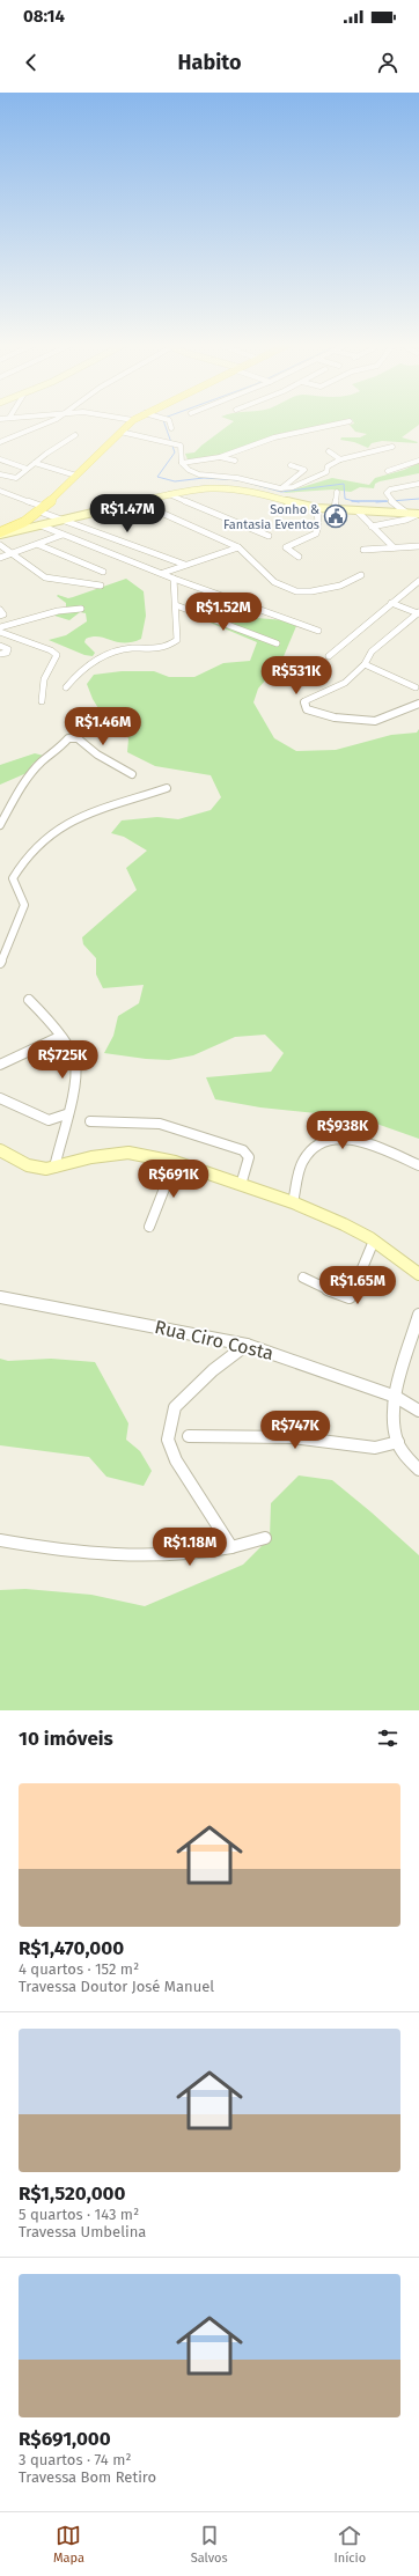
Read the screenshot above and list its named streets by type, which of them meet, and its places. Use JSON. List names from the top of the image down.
{
  "streets": {
    "street": ["Rua Ciro Costa"]
  },
  "places": {
    "public building": ["Sonho & Fantasia Eventos"]
  },
  "page": {
    "status": "08:14",
    "header": "Habito",
    "price": [
      "R$1.47M",
      "R$1.52M",
      "R$531K",
      "R$1.46M",
      "R$725K",
      "R$938K",
      "R$691K",
      "R$1.65M",
      "R$747K",
      "R$1.18M"
    ],
    "heading": "10 imóveis",
    "list": [
      {
        "name": "R$1,470,000",
        "note": "4 quartos · 152 m² · Travessa Doutor José Manuel"
      },
      {
        "name": "R$1,520,000",
        "note": "5 quartos · 143 m² · Travessa Umbelina"
      },
      {
        "name": "R$691,000",
        "note": "3 quartos · 74 m² · Travessa Bom Retiro"
      }
    ],
    "tabs": ["Mapa", "Salvos", "Início"]
  }
}
